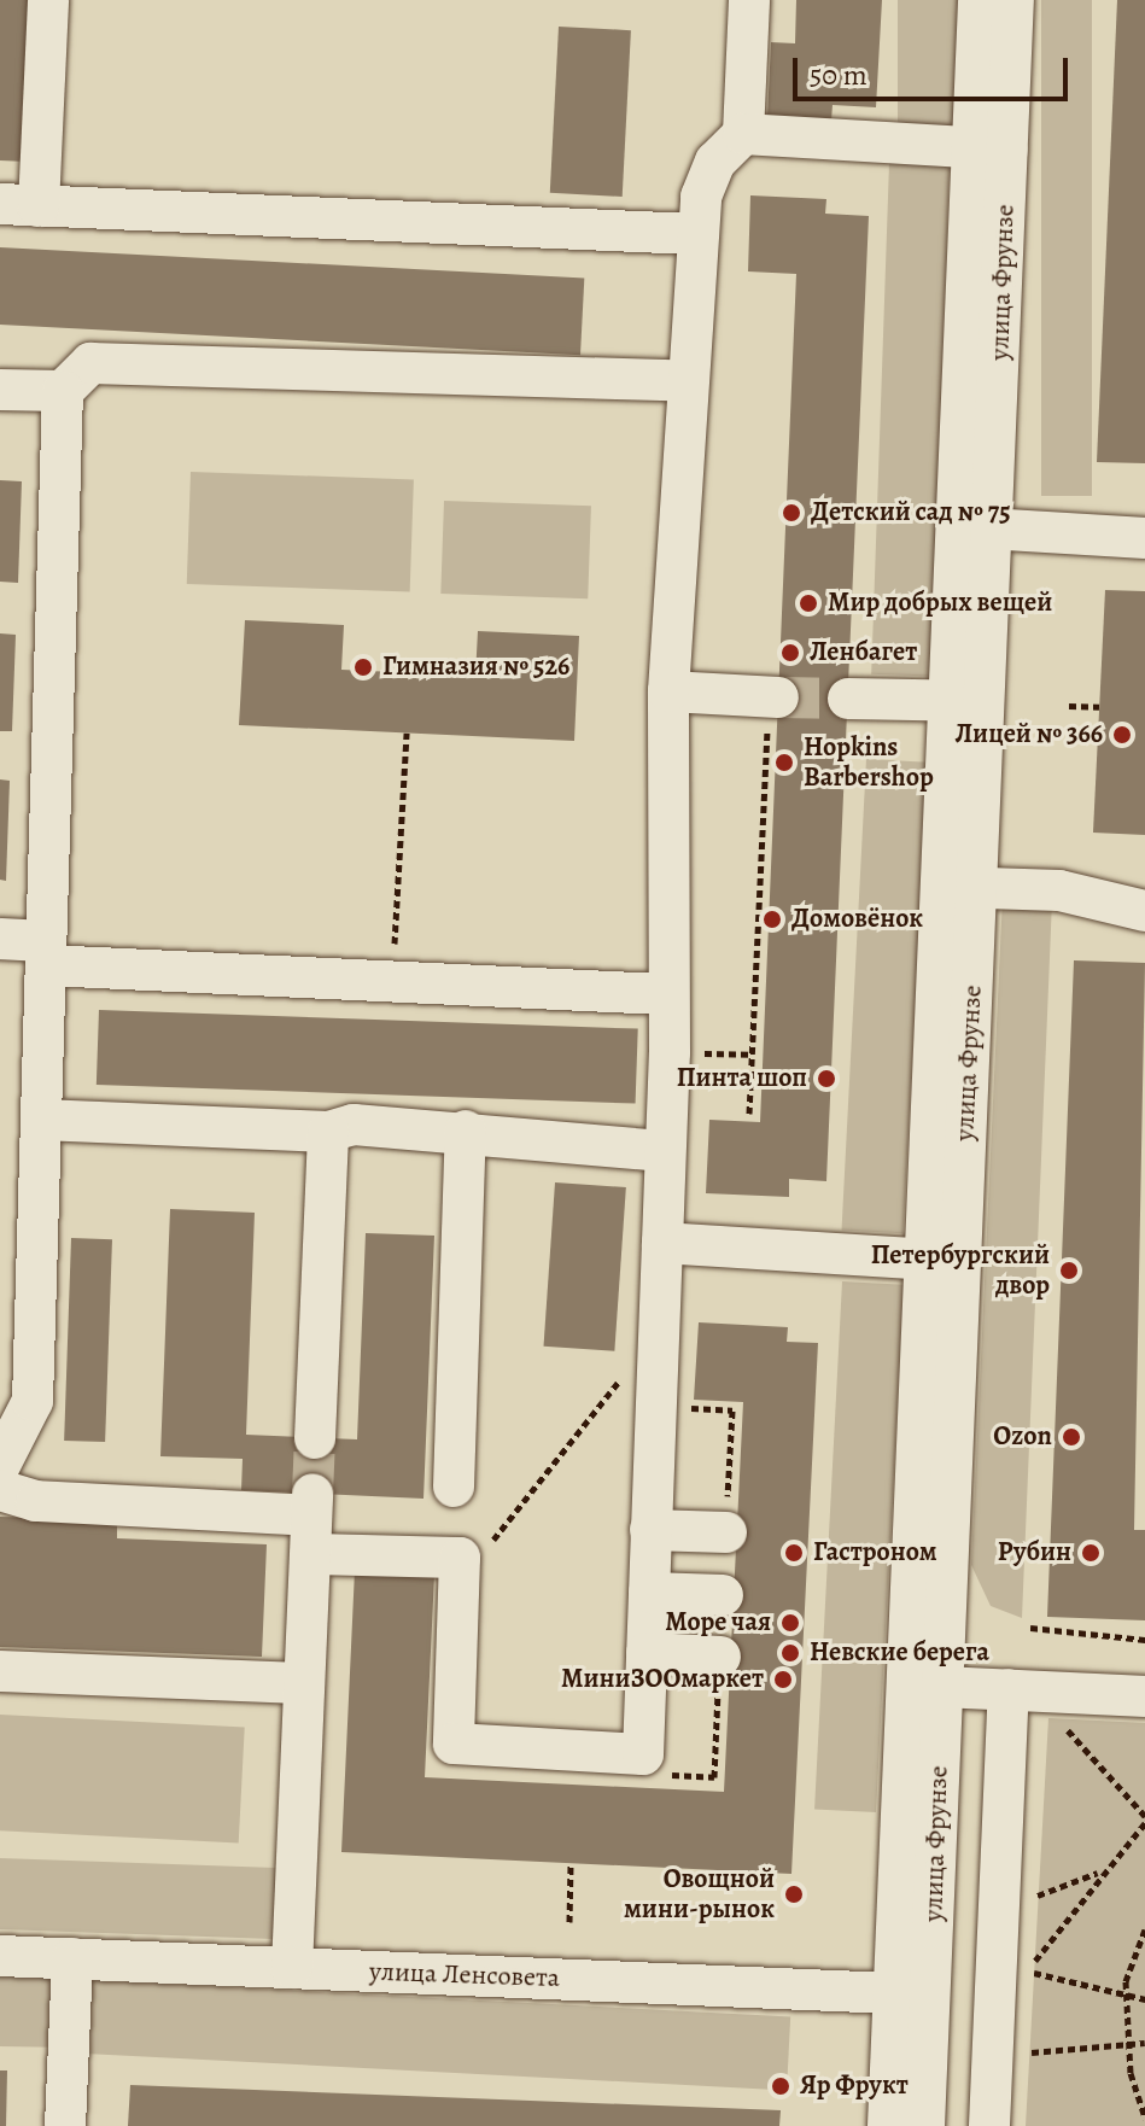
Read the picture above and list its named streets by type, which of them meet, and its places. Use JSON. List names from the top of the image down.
{
  "streets": {
    "street": ["улица Фрунзе", "улица Ленсовета"]
  },
  "crossings": [
    ["улица Фрунзе", "улица Ленсовета"]
  ],
  "places": [
    "Детский сад № 75",
    "Мир добрых вещей",
    "Ленбагет",
    "Гимназия № 526",
    "Лицей № 366",
    "Hopkins Barbershop",
    "Домовёнок",
    "Пинта шоп",
    "Петербургский двор",
    "Ozon",
    "Гастроном",
    "Рубин",
    "Море чая",
    "Невские берега",
    "МиниЗООмаркет",
    "Овощной мини-рынок",
    "Яр Фрукт"
  ],
  "scale_bar": "50 m"
}
